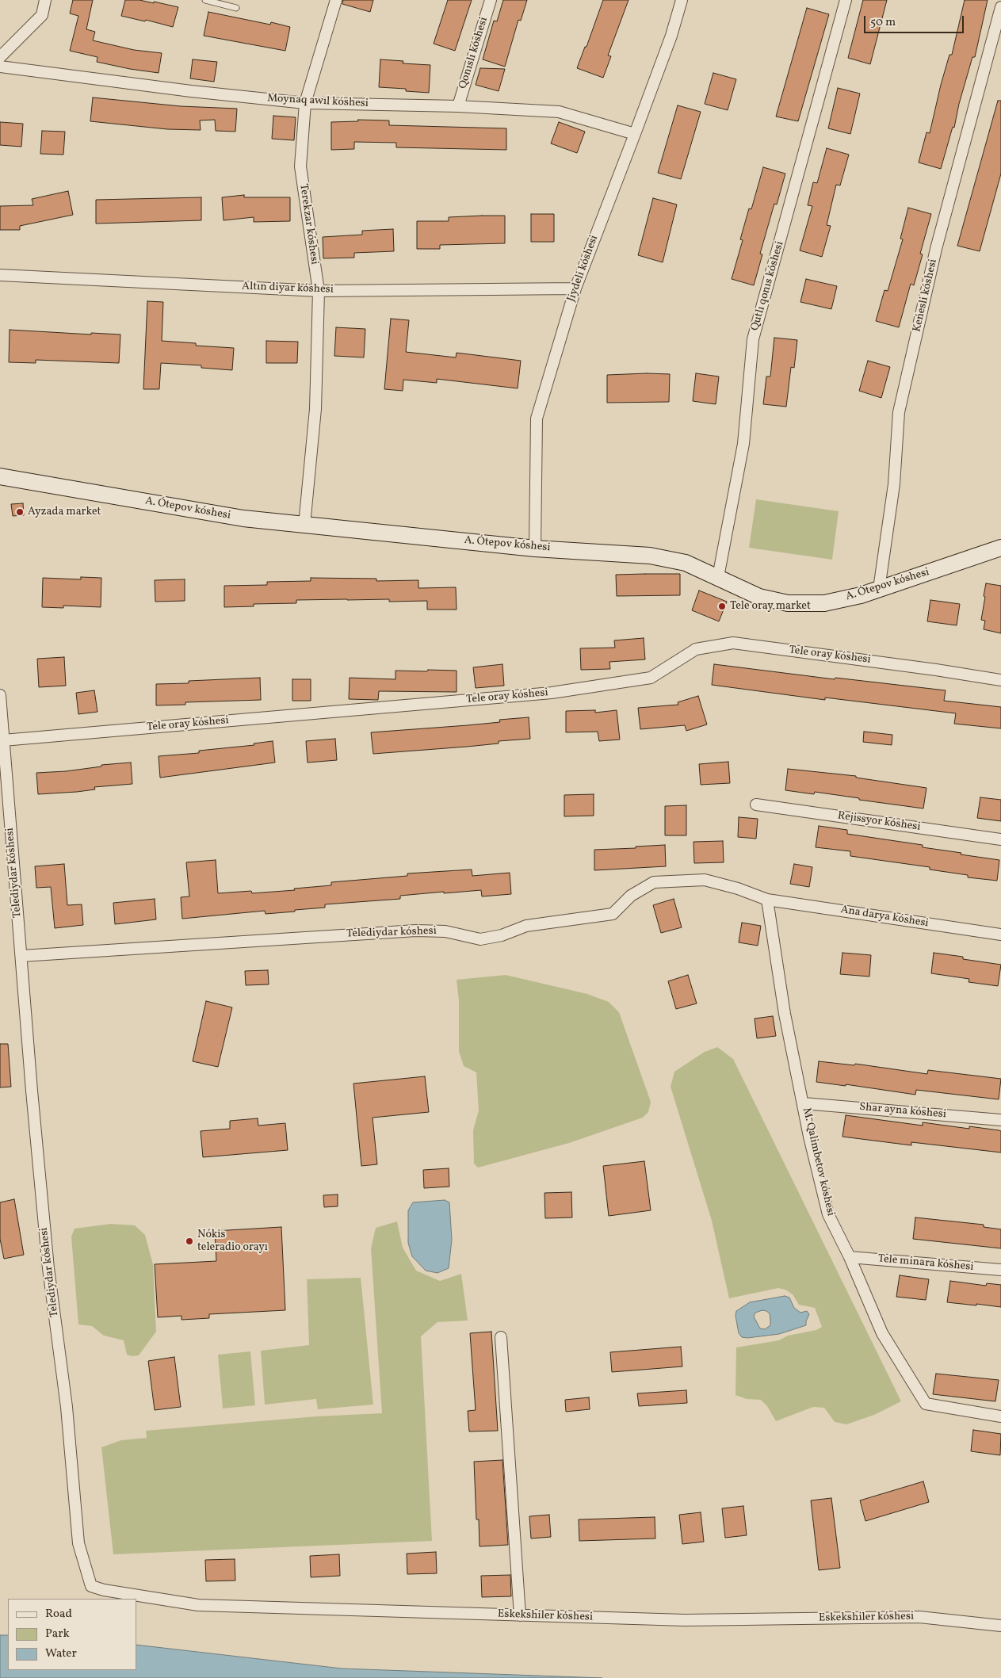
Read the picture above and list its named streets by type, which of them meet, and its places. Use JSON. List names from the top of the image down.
{
  "streets": {
    "street": [
      "Qonıslı kóshesi",
      "Moynaq awıl kóshesi",
      "Terekzar kóshesi",
      "Jiydeli kóshesi",
      "Qutlı qonıs kóshesi",
      "Altın diyar kóshesi",
      "Keńesli kóshesi",
      "A. Ótepov kóshesi",
      "Tele oray kóshesi",
      "Rejissyor kóshesi",
      "Telediydar kóshesi",
      "Ana darya kóshesi",
      "Shar ayna kóshesi",
      "M. Qalimbetov kóshesi",
      "Tele minara kóshesi",
      "Eskekshiler kóshesi"
    ]
  },
  "crossings": [
    ["Qonıslı kóshesi", "Moynaq awıl kóshesi"],
    ["Moynaq awıl kóshesi", "Terekzar kóshesi"],
    ["Moynaq awıl kóshesi", "Jiydeli kóshesi"],
    ["Terekzar kóshesi", "Altın diyar kóshesi"],
    ["Terekzar kóshesi", "A. Ótepov kóshesi"],
    ["Jiydeli kóshesi", "Altın diyar kóshesi"],
    ["Jiydeli kóshesi", "A. Ótepov kóshesi"],
    ["Qutlı qonıs kóshesi", "A. Ótepov kóshesi"],
    ["Keńesli kóshesi", "A. Ótepov kóshesi"],
    ["Tele oray kóshesi", "Telediydar kóshesi"],
    ["Telediydar kóshesi", "Ana darya kóshesi"],
    ["Telediydar kóshesi", "M. Qalimbetov kóshesi"],
    ["Telediydar kóshesi", "Eskekshiler kóshesi"],
    ["Ana darya kóshesi", "M. Qalimbetov kóshesi"],
    ["Shar ayna kóshesi", "M. Qalimbetov kóshesi"],
    ["M. Qalimbetov kóshesi", "Tele minara kóshesi"]
  ],
  "places": ["Ayzada market", "Tele oray market", "Nókis teleradio orayı"],
  "legend": ["Road", "Park", "Water"],
  "scale_bar": "50 m"
}
